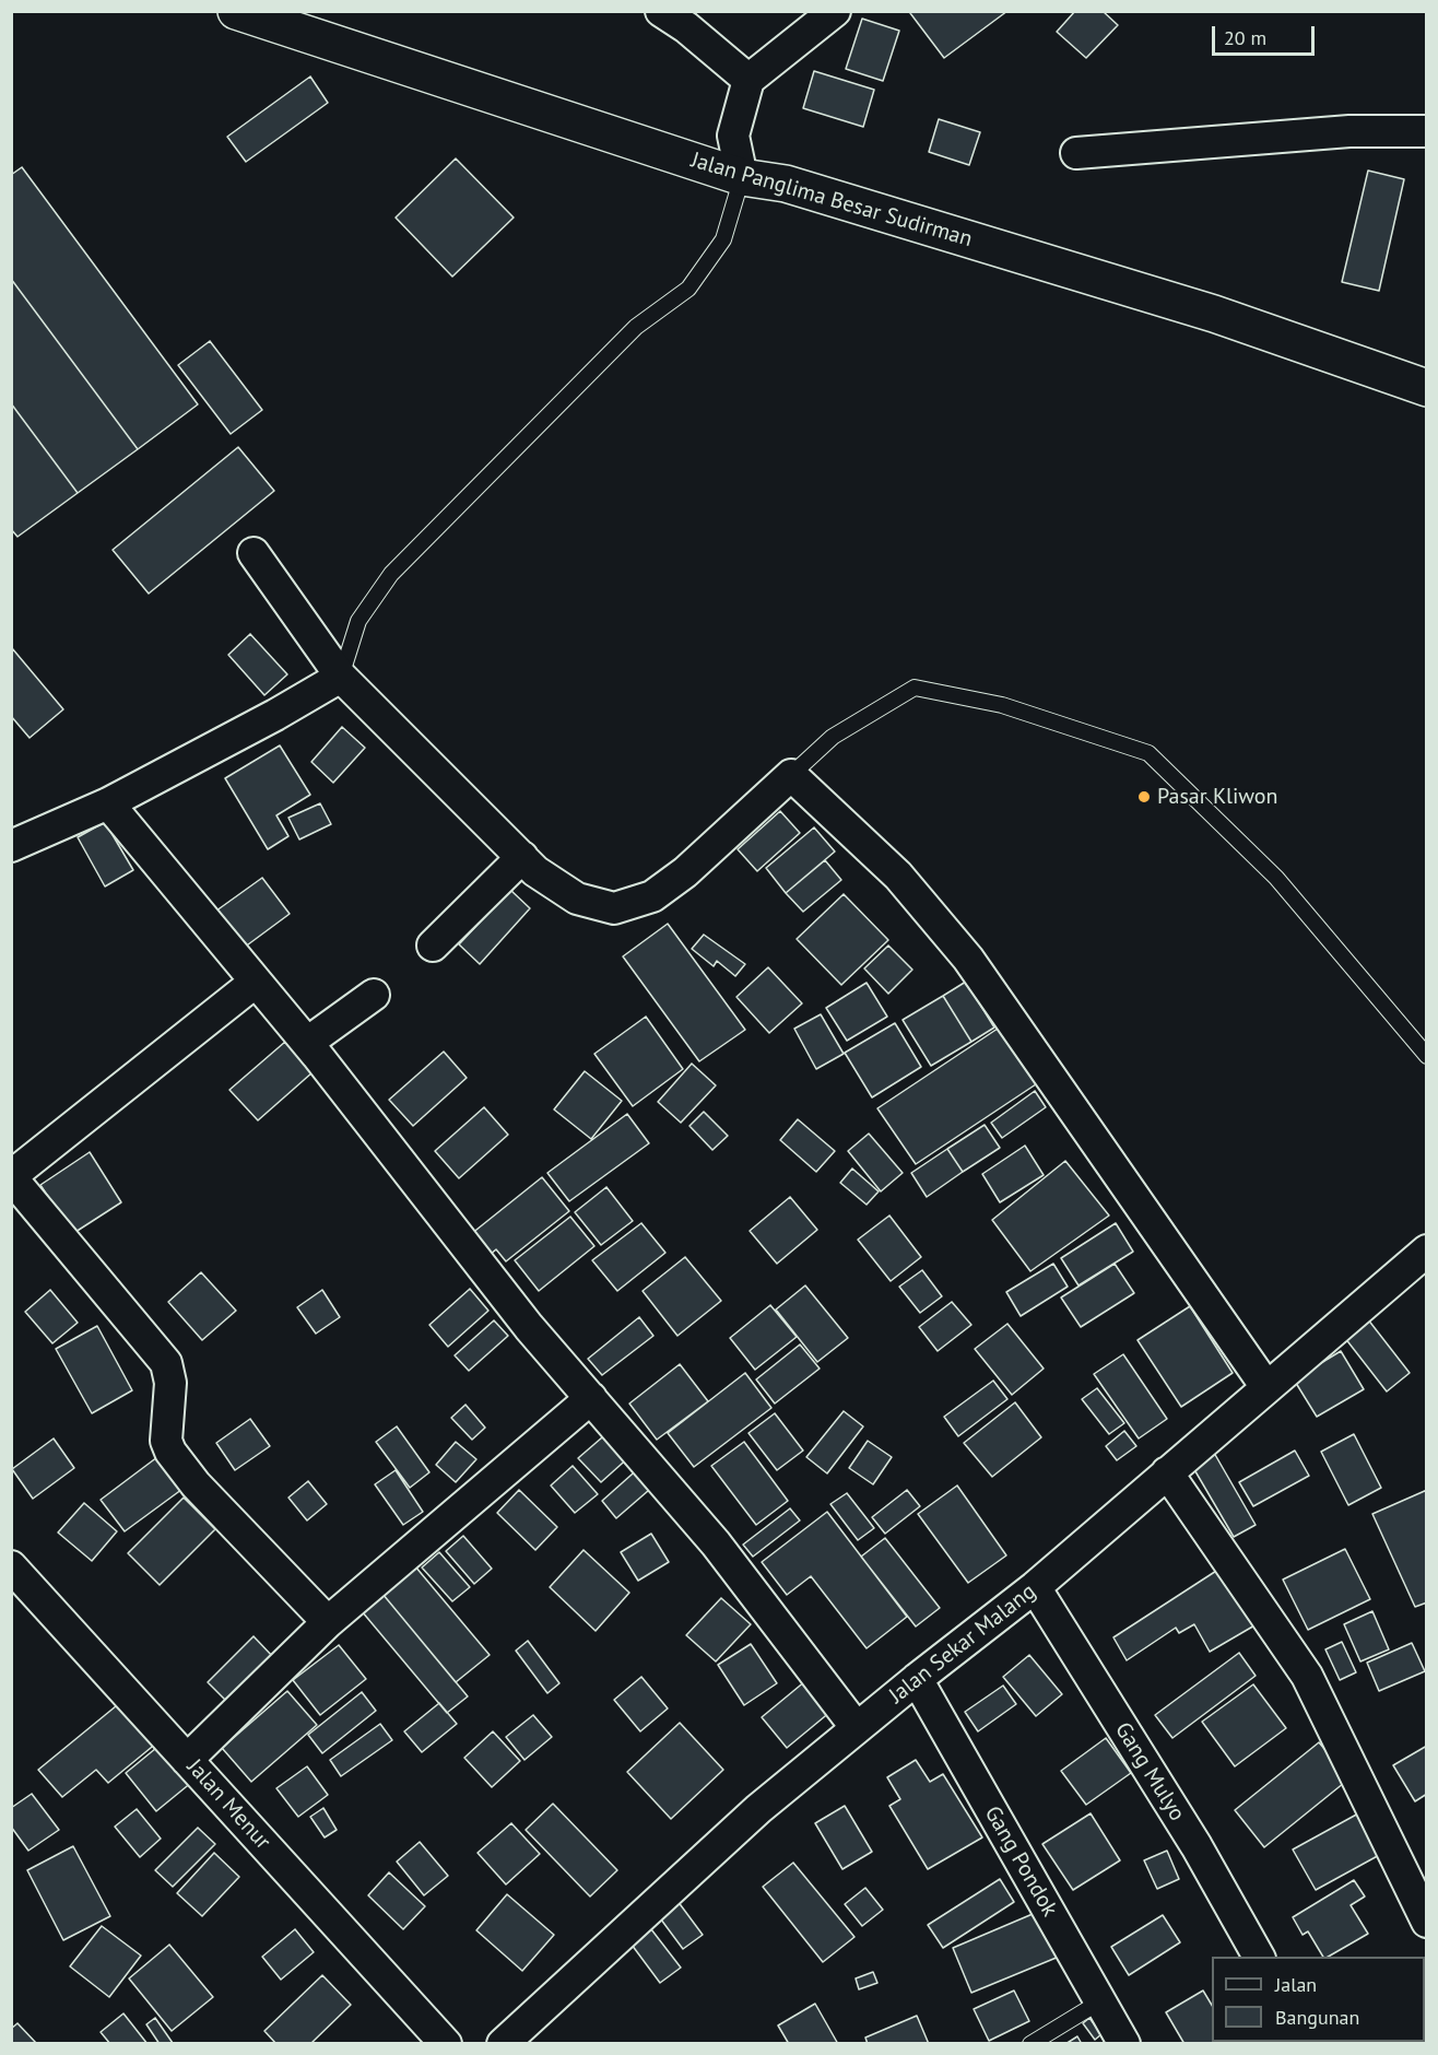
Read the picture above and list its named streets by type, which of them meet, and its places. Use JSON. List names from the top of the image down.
{
  "streets": {
    "main road": ["Jalan Panglima Besar Sudirman"],
    "street": [
      "Jalan Sekar Malang",
      "Gang Mulyo",
      "Jalan Menur",
      "Gang Pondok"
    ]
  },
  "crossings": [
    ["Jalan Sekar Malang", "Gang Mulyo"],
    ["Jalan Sekar Malang", "Gang Pondok"]
  ],
  "places": ["Pasar Kliwon"],
  "legend": ["Jalan", "Bangunan"],
  "scale_bar": "20 m"
}
